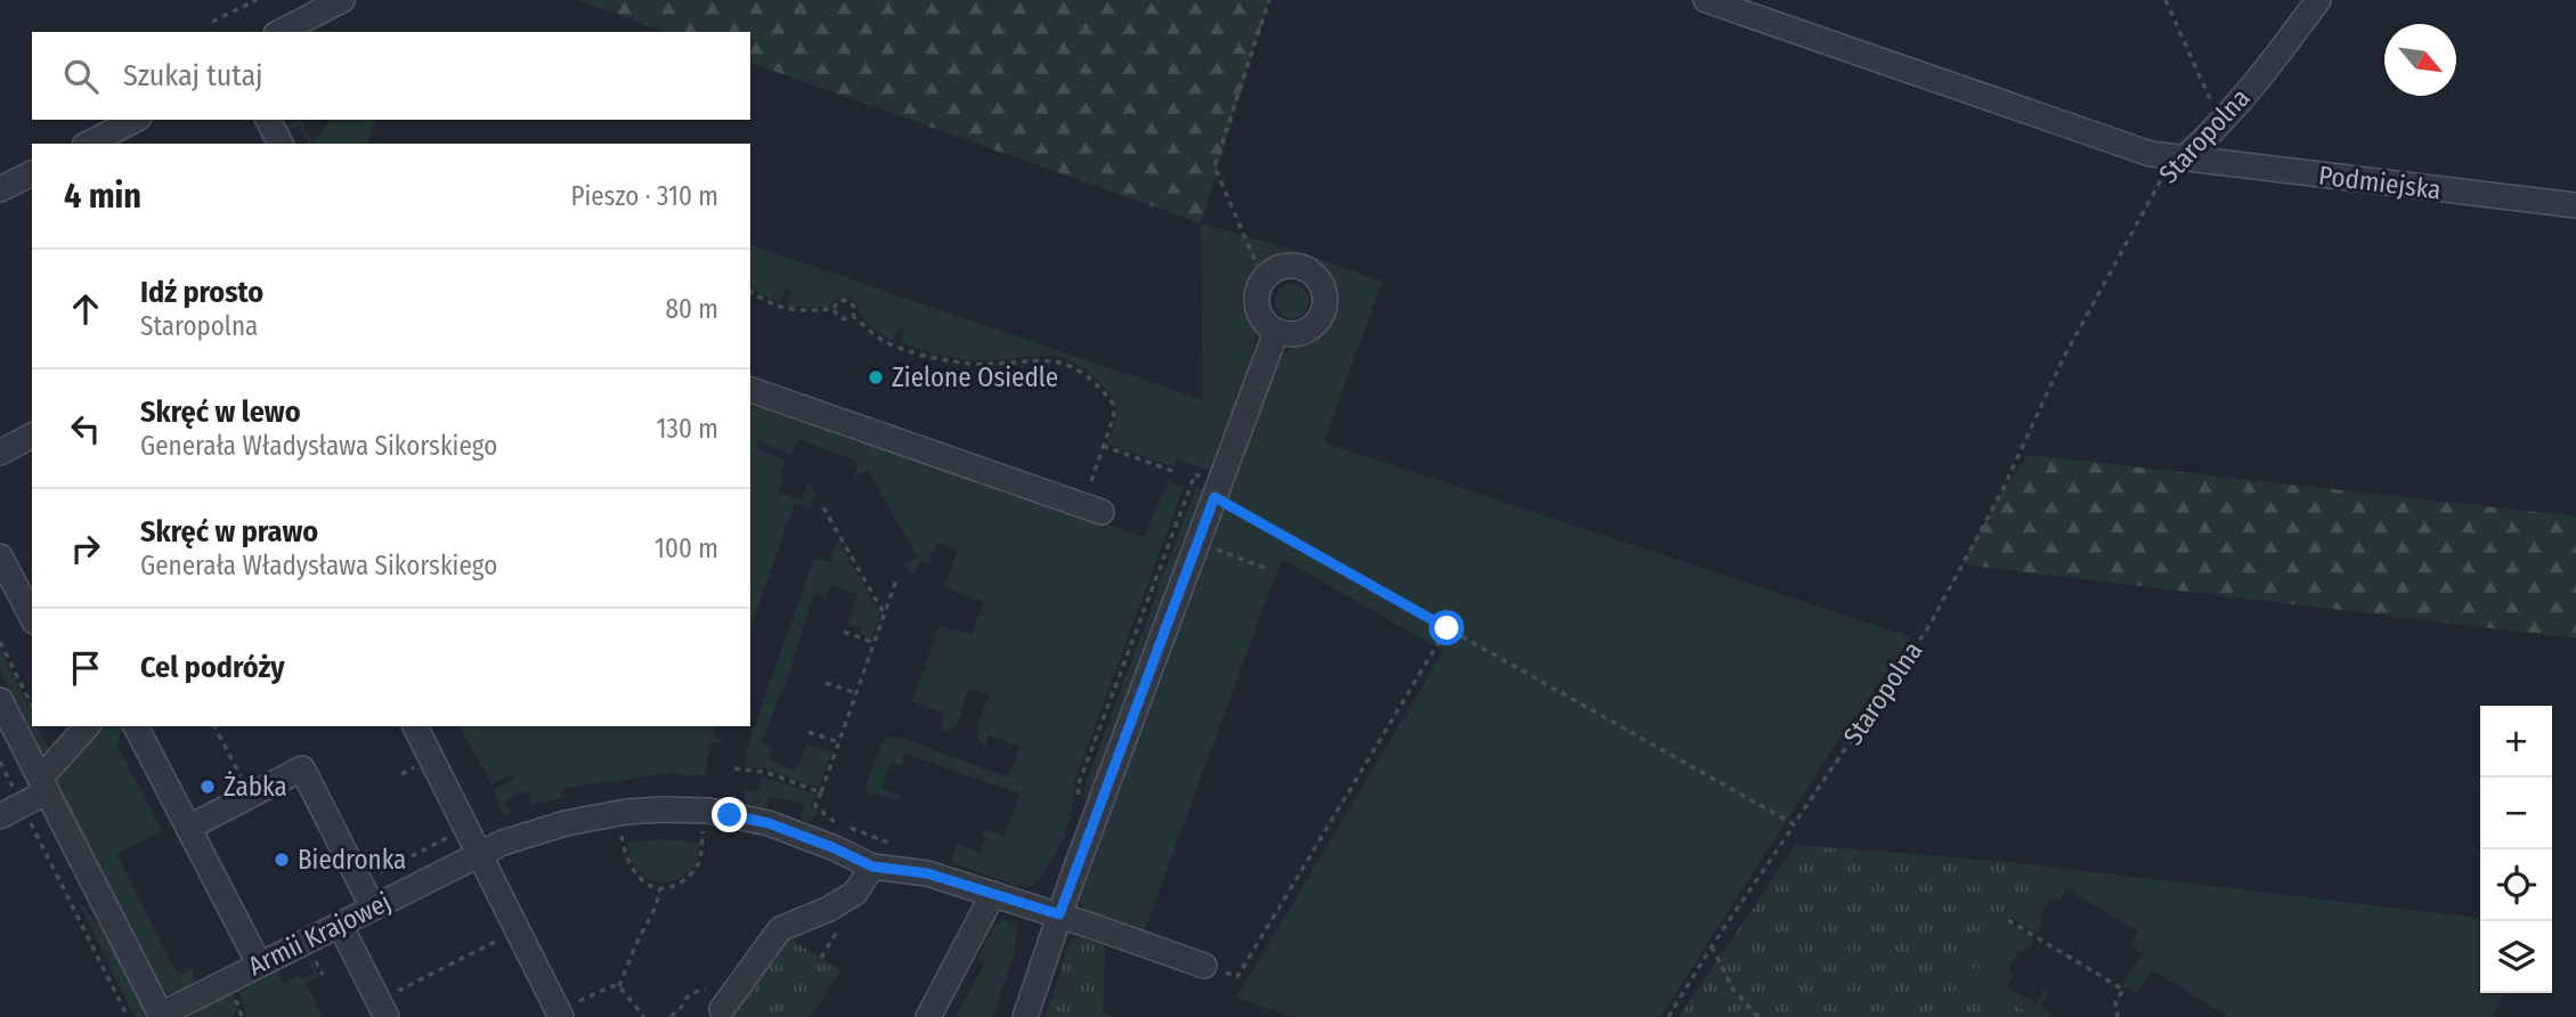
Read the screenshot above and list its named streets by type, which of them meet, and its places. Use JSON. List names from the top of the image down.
{
  "streets": {
    "street": ["Staropolna", "Podmiejska", "Armii Krajowej"]
  },
  "crossings": [
    ["Staropolna", "Podmiejska"]
  ],
  "places": ["Zielone Osiedle", "Żabka", "Biedronka"],
  "north": "bottom right",
  "page": {
    "search": "Szukaj tutaj",
    "heading": ["4 min", "Pieszo · 310 m"],
    "list": [
      ["Idź prosto", "Staropolna", "80 m"],
      ["Skręć w lewo", "Generała Władysława Sikorskiego", "130 m"],
      ["Skręć w prawo", "Generała Władysława Sikorskiego", "100 m"],
      "Cel podróży"
    ],
    "map_buttons": ["+", "−"]
  }
}
